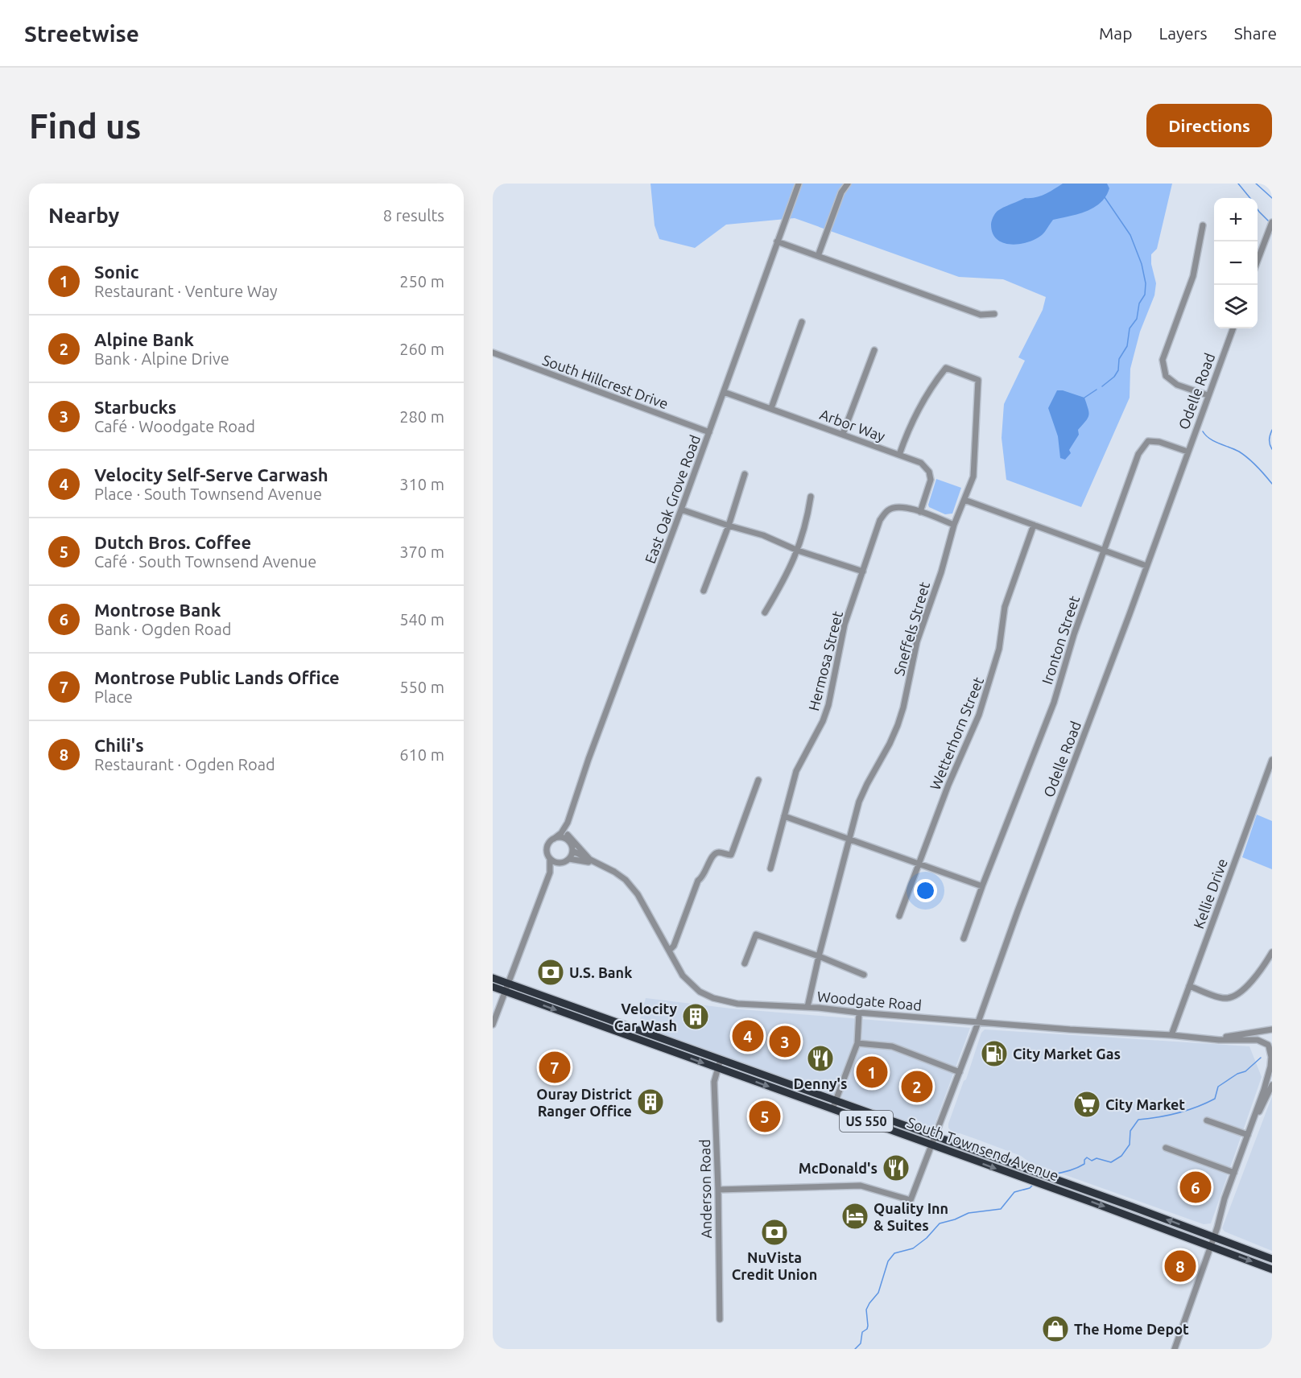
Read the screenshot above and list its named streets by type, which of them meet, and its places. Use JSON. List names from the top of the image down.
{
  "streets": {
    "highway": ["US 550", "South Townsend Avenue"],
    "street": [
      "South Hillcrest Drive",
      "Odelle Road",
      "Arbor Way",
      "East Oak Grove Road",
      "Sneffels Street",
      "Ironton Street",
      "Hermosa Street",
      "Wetterhorn Street",
      "Kellie Drive",
      "Woodgate Road",
      "Anderson Road"
    ]
  },
  "crossings": [
    ["South Hillcrest Drive", "East Oak Grove Road"],
    ["Odelle Road", "Ironton Street"],
    ["Odelle Road", "Woodgate Road"],
    ["Odelle Road", "South Townsend Avenue"],
    ["Odelle Road", "Anderson Road"],
    ["Arbor Way", "East Oak Grove Road"],
    ["Arbor Way", "Sneffels Street"],
    ["Arbor Way", "Hermosa Street"],
    ["East Oak Grove Road", "Woodgate Road"],
    ["Sneffels Street", "Woodgate Road"],
    ["Kellie Drive", "Woodgate Road"],
    ["South Townsend Avenue", "Anderson Road"]
  ],
  "places": {
    "bank": ["U.S. Bank", "NuVista Credit Union"],
    "building": ["Velocity Car Wash", "Ouray District Ranger Office"],
    "fuel station": ["City Market Gas"],
    "restaurant": ["Denny's", "McDonald's"],
    "supermarket": ["City Market"],
    "hotel": ["Quality Inn & Suites"],
    "shop": ["The Home Depot"]
  },
  "page": {
    "header": "Streetwise",
    "nav": ["Map", "Layers", "Share"],
    "buttons": "Directions",
    "title": "Find us",
    "heading": ["Nearby", "8 results"],
    "map_buttons": ["+", "−"],
    "list": [
      {
        "mark": "1",
        "name": "Sonic",
        "note": "Restaurant · Venture Way",
        "value": "250 m"
      },
      {
        "mark": "2",
        "name": "Alpine Bank",
        "note": "Bank · Alpine Drive",
        "value": "260 m"
      },
      {
        "mark": "3",
        "name": "Starbucks",
        "note": "Café · Woodgate Road",
        "value": "280 m"
      },
      {
        "mark": "4",
        "name": "Velocity Self-Serve Carwash",
        "note": "Place · South Townsend Avenue",
        "value": "310 m"
      },
      {
        "mark": "5",
        "name": "Dutch Bros. Coffee",
        "note": "Café · South Townsend Avenue",
        "value": "370 m"
      },
      {
        "mark": "6",
        "name": "Montrose Bank",
        "note": "Bank · Ogden Road",
        "value": "540 m"
      },
      {
        "mark": "7",
        "name": "Montrose Public Lands Office",
        "note": "Place",
        "value": "550 m"
      },
      {
        "mark": "8",
        "name": "Chili's",
        "note": "Restaurant · Ogden Road",
        "value": "610 m"
      }
    ],
    "pins": [
      "4",
      "3",
      "7",
      "1",
      "2",
      "5",
      "6",
      "8"
    ]
  }
}
